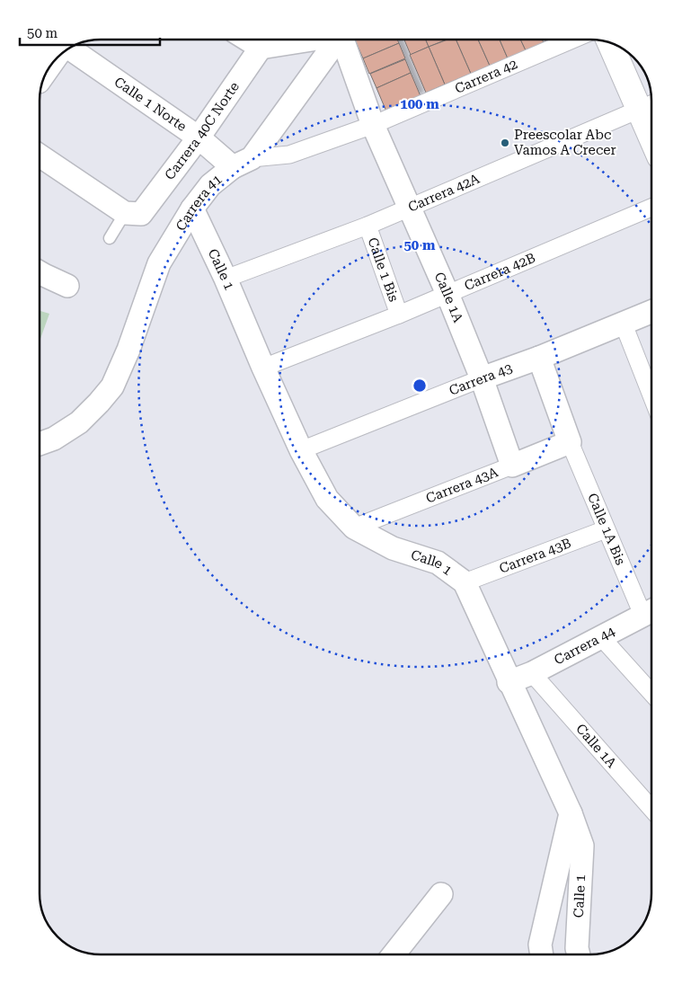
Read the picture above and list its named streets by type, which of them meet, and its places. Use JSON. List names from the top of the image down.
{
  "streets": {
    "street": [
      "Carrera 42",
      "Calle 1 Norte",
      "Carrera 40C Norte",
      "Carrera 42A",
      "Carrera 41",
      "Calle 1",
      "Calle 1 Bis",
      "Carrera 42B",
      "Calle 1A",
      "Carrera 43",
      "Carrera 43A",
      "Calle 1A Bis",
      "Carrera 43B",
      "Carrera 44"
    ]
  },
  "crossings": [
    ["Carrera 42", "Calle 1 Norte"],
    ["Carrera 42", "Carrera 41"],
    ["Carrera 42", "Calle 1A"],
    ["Calle 1 Norte", "Carrera 40C Norte"],
    ["Calle 1 Norte", "Carrera 41"],
    ["Carrera 42A", "Calle 1"],
    ["Carrera 42A", "Calle 1 Bis"],
    ["Carrera 42A", "Calle 1A"],
    ["Carrera 41", "Calle 1"],
    ["Calle 1", "Carrera 42B"],
    ["Calle 1", "Carrera 43"],
    ["Calle 1", "Carrera 43A"],
    ["Calle 1", "Carrera 43B"],
    ["Calle 1", "Carrera 44"],
    ["Calle 1 Bis", "Carrera 42B"],
    ["Carrera 42B", "Calle 1A"],
    ["Calle 1A", "Carrera 43"],
    ["Calle 1A", "Carrera 43A"],
    ["Calle 1A", "Carrera 44"],
    ["Carrera 43A", "Calle 1A Bis"],
    ["Calle 1A Bis", "Carrera 43B"],
    ["Calle 1A Bis", "Carrera 44"]
  ],
  "places": ["Preescolar Abc Vamos A Crecer"],
  "scale_bar": "50 m",
  "rings": ["100 m", "50 m"]
}
